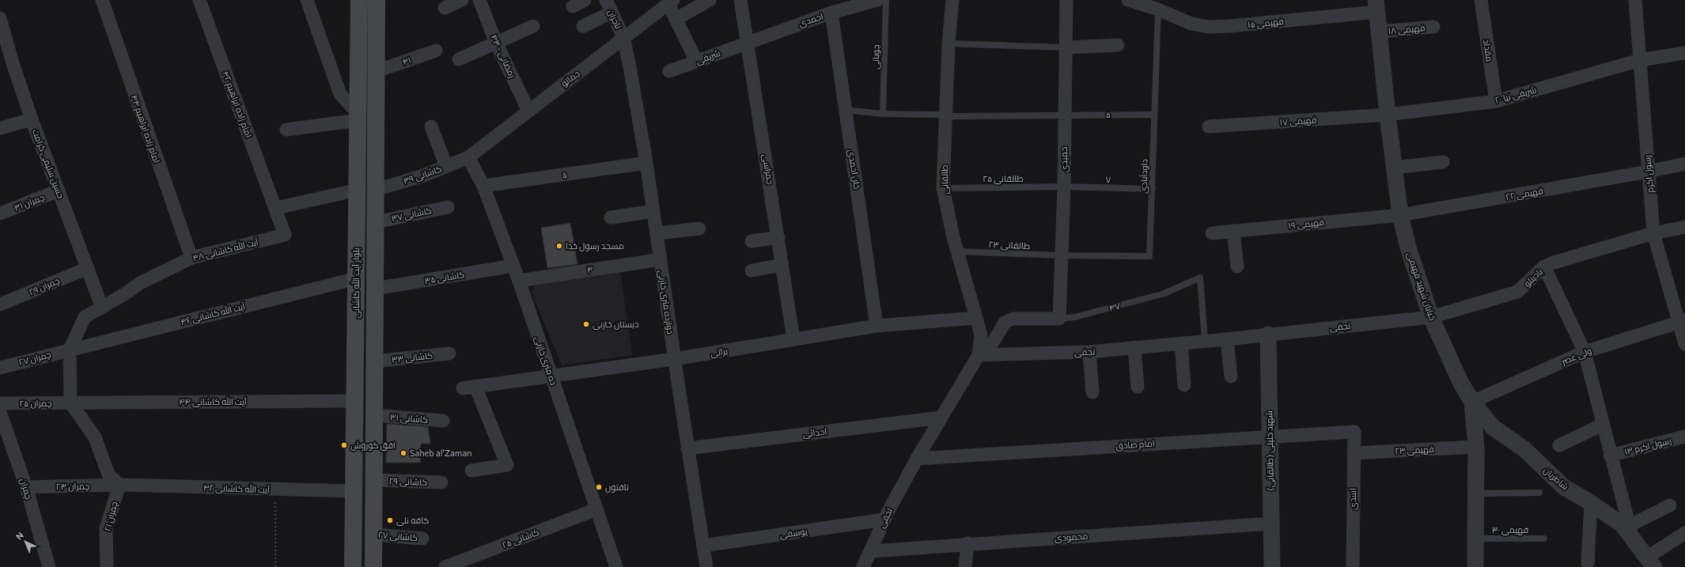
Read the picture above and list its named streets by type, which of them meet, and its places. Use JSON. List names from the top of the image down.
{
  "streets": {
    "main road": ["بلوار آیت الله کاشانی"],
    "street": [
      "تاجران",
      "احمدی",
      "فهیمی ۱۵",
      "فهیمی ۱۸",
      "مقداد",
      "رمضانی - ۴۳",
      "شریفی",
      "۴۱",
      "جمالو",
      "۲۰ شریفی نیا",
      "امام زاده ابراهیم ۴۲",
      "۵",
      "فهیمی ۱۷",
      "امام زاده ابراهیم ۴۴",
      "حمیدی",
      "حسین سلیمی کرامت",
      "جمراسی",
      "خان احمدی",
      "رسول اکرم",
      "کاشانی ۳۹",
      "طالقانی",
      "فهیمی ۲۲",
      "چمران ۳۱",
      "کاشانی ۳۷",
      "فهیمی ۱۹",
      "آیت الله کاشانی ۴۸",
      "۳",
      "کاشانی ۳۵",
      "بادینلو",
      "چمران ۲۹",
      "خیابان شهید فهیمی",
      "دوازده متری خازنی",
      "۴۷",
      "آیت الله کاشانی ۴۶",
      "نجفی",
      "براتی",
      "ولی عصر",
      "کاشانی ۳۳",
      "چمران ۲۷",
      "ده متری خازنی",
      "آیت الله کاشانی ۴۴",
      "چمران ۲۵",
      "کاشانی ۳۱",
      "احداثی",
      "امام صادق",
      "رسول اکرم ۱۳",
      "فهیمی ۲۳",
      "شهید خلیلی (طالقانی)",
      "شاطریان",
      "کاشانی ۲۹",
      "چمران ۲۳",
      "چمران",
      "آیت الله کاشانی ۴۲",
      "اسدی",
      "چمران ۲۱",
      "یوسفی",
      "کاشانی ۲۷",
      "محمودی",
      "کاشانی ۲۵"
    ],
    "lane": [
      "جوبانی",
      "داودآبادی",
      "طالقانی ۲۵",
      "۷",
      "طالقانی ۲۳",
      "فهیمی ۳۰"
    ]
  },
  "crossings": [
    ["تاجران", "جمالو"],
    ["تاجران", "دوازده متری خازنی"],
    ["احمدی", "شریفی"],
    ["احمدی", "جمراسی"],
    ["احمدی", "خان احمدی"],
    ["فهیمی ۱۵", "داودآبادی"],
    ["فهیمی ۱۵", "خیابان شهید فهیمی"],
    ["فهیمی ۱۸", "خیابان شهید فهیمی"],
    ["مقداد", "۲۰ شریفی نیا"],
    ["رمضانی - ۴۳", "جمالو"],
    ["شریفی", "جمراسی"],
    ["جوبانی", "۵"],
    ["جمالو", "کاشانی ۳۹"],
    ["جمالو", "دوازده متری خازنی"],
    ["جمالو", "ده متری خازنی"],
    ["۲۰ شریفی نیا", "فهیمی ۱۷"],
    ["۲۰ شریفی نیا", "رسول اکرم"],
    ["۲۰ شریفی نیا", "خیابان شهید فهیمی"],
    ["امام زاده ابراهیم ۴۲", "آیت الله کاشانی ۴۸"],
    ["۵", "حمیدی"],
    ["۵", "خان احمدی"],
    ["۵", "داودآبادی"],
    ["۵", "طالقانی"],
    ["۵", "دوازده متری خازنی"],
    ["۵", "ده متری خازنی"],
    ["فهیمی ۱۷", "خیابان شهید فهیمی"],
    ["امام زاده ابراهیم ۴۴", "آیت الله کاشانی ۴۸"],
    ["حمیدی", "داودآبادی"],
    ["حمیدی", "طالقانی ۲۵"],
    ["حمیدی", "۷"],
    ["حمیدی", "طالقانی ۲۳"],
    ["حمیدی", "۴۷"],
    ["حسین سلیمی کرامت", "چمران ۳۱"],
    ["حسین سلیمی کرامت", "آیت الله کاشانی ۴۸"],
    ["حسین سلیمی کرامت", "چمران ۲۹"],
    ["جمراسی", "براتی"],
    ["خان احمدی", "براتی"],
    ["رسول اکرم", "فهیمی ۲۲"],
    ["رسول اکرم", "بادینلو"],
    ["رسول اکرم", "ولی عصر"],
    ["کاشانی ۳۹", "ده متری خازنی"],
    ["داودآبادی", "۷"],
    ["داودآبادی", "طالقانی ۲۳"],
    ["طالقانی ۲۵", "طالقانی"],
    ["طالقانی ۲۵", "۷"],
    ["طالقانی", "طالقانی ۲۳"],
    ["طالقانی", "۴۷"],
    ["طالقانی", "نجفی"],
    ["طالقانی", "براتی"],
    ["فهیمی ۲۲", "فهیمی ۱۹"],
    ["فهیمی ۲۲", "خیابان شهید فهیمی"],
    ["فهیمی ۱۹", "خیابان شهید فهیمی"],
    ["آیت الله کاشانی ۴۸", "آیت الله کاشانی ۴۶"],
    ["آیت الله کاشانی ۴۸", "چمران ۲۷"],
    ["۳", "دوازده متری خازنی"],
    ["۳", "ده متری خازنی"],
    ["کاشانی ۳۵", "ده متری خازنی"],
    ["بادینلو", "خیابان شهید فهیمی"],
    ["بادینلو", "نجفی"],
    ["بلوار آیت الله کاشانی", "آیت الله کاشانی ۴۶"],
    ["بلوار آیت الله کاشانی", "آیت الله کاشانی ۴۴"],
    ["بلوار آیت الله کاشانی", "آیت الله کاشانی ۴۲"],
    ["خیابان شهید فهیمی", "نجفی"],
    ["خیابان شهید فهیمی", "ولی عصر"],
    ["خیابان شهید فهیمی", "فهیمی ۲۳"],
    ["خیابان شهید فهیمی", "شاطریان"],
    ["خیابان شهید فهیمی", "فهیمی ۳۰"],
    ["دوازده متری خازنی", "براتی"],
    ["دوازده متری خازنی", "احداثی"],
    ["دوازده متری خازنی", "یوسفی"],
    ["۴۷", "نجفی"],
    ["آیت الله کاشانی ۴۶", "چمران ۲۷"],
    ["نجفی", "احداثی"],
    ["نجفی", "امام صادق"],
    ["نجفی", "شهید خلیلی (طالقانی)"],
    ["نجفی", "یوسفی"],
    ["نجفی", "محمودی"],
    ["براتی", "ده متری خازنی"],
    ["ولی عصر", "شاطریان"],
    ["ده متری خازنی", "کاشانی ۲۵"],
    ["آیت الله کاشانی ۴۴", "چمران ۲۵"],
    ["امام صادق", "شهید خلیلی (طالقانی)"],
    ["امام صادق", "اسدی"],
    ["فهیمی ۲۳", "اسدی"],
    ["شهید خلیلی (طالقانی)", "محمودی"],
    ["چمران ۲۳", "چمران"],
    ["چمران ۲۳", "آیت الله کاشانی ۴۲"],
    ["چمران ۲۳", "چمران ۲۱"],
    ["آیت الله کاشانی ۴۲", "چمران ۲۱"]
  ],
  "places": [
    "مسجد رسول خدا",
    "دبستان خازنی",
    "افق کوروش",
    "Saheb al'Zaman",
    "تافتون",
    "کافه نلی"
  ],
  "north": "top left"
}
